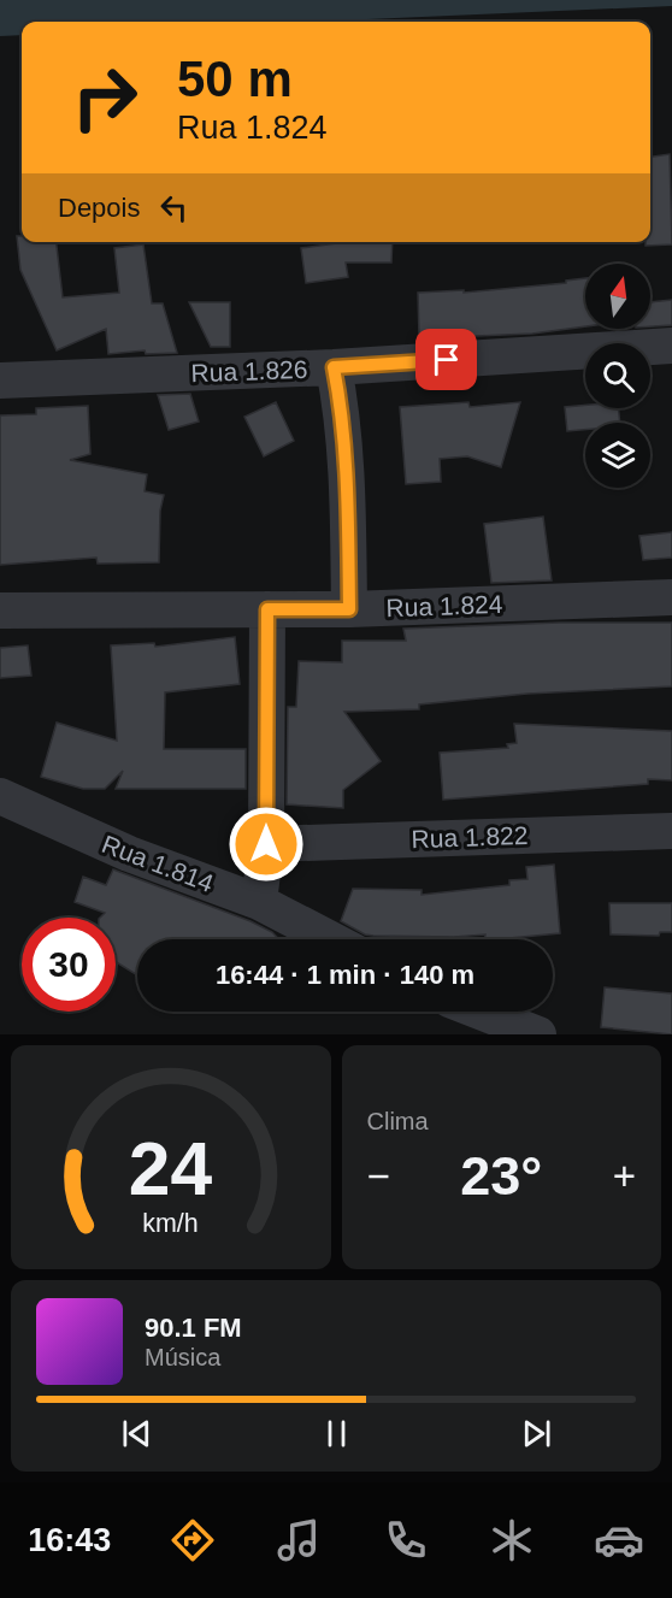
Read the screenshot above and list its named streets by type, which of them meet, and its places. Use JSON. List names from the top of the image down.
{
  "streets": {
    "street": [
      "Rua 1.826",
      "Rua 1.824",
      "Rua 1.822",
      "Rua 1.814"
    ]
  },
  "north": "top",
  "page": {
    "turn": ["50 m", "Rua 1.824"],
    "then": "Depois",
    "limit": "30",
    "trip": "16:44 · 1 min · 140 m",
    "tile": "Clima",
    "heat": ["−", "23°", "+"],
    "song": ["90.1 FM", "Música"],
    "tabs": "16:43",
    "gauge": ["24", "km/h"]
  }
}
